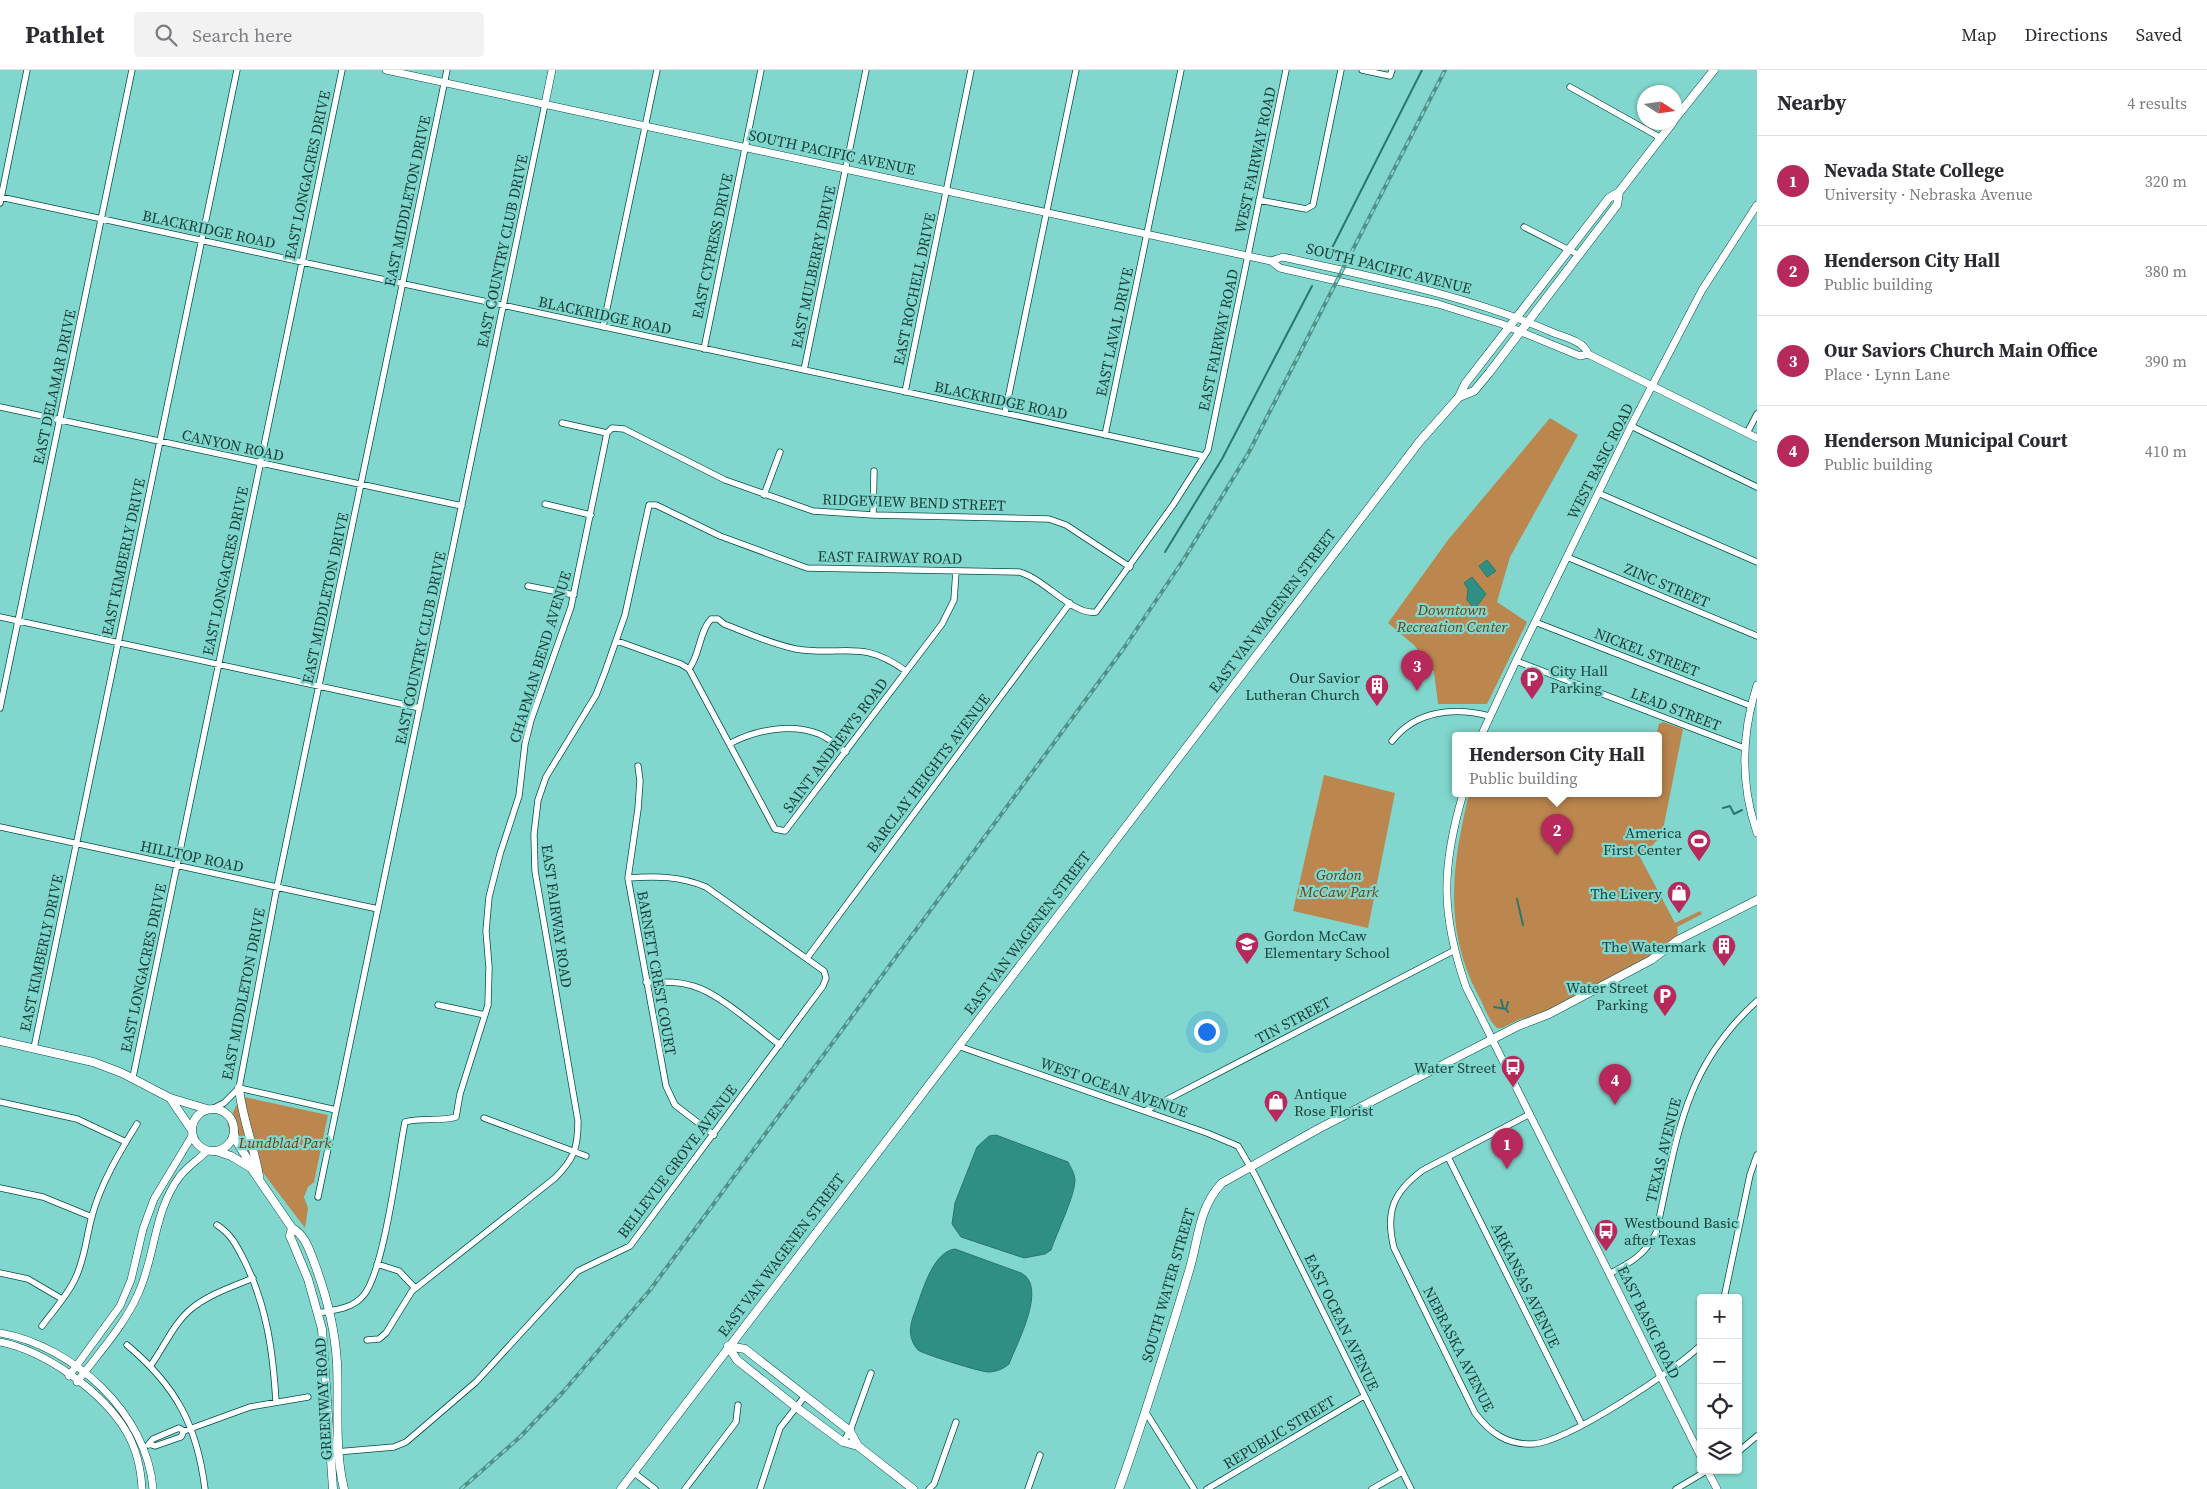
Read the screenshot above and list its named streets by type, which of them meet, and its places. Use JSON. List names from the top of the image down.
{
  "streets": {
    "main road": ["EAST VAN WAGENEN STREET", "SOUTH WATER STREET", "GREENWAY ROAD"],
    "street": [
      "SOUTH PACIFIC AVENUE",
      "WEST FAIRWAY ROAD",
      "EAST LONGACRES DRIVE",
      "EAST MIDDLETON DRIVE",
      "BLACKRIDGE ROAD",
      "EAST CYPRESS DRIVE",
      "EAST COUNTRY CLUB DRIVE",
      "EAST MULBERRY DRIVE",
      "EAST ROCHELL DRIVE",
      "EAST LAVAL DRIVE",
      "EAST FAIRWAY ROAD",
      "EAST DELAMAR DRIVE",
      "CANYON ROAD",
      "WEST BASIC ROAD",
      "RIDGEVIEW BEND STREET",
      "EAST KIMBERLY DRIVE",
      "ZINC STREET",
      "NICKEL STREET",
      "CHAPMAN BEND AVENUE",
      "LEAD STREET",
      "SAINT ANDREW'S ROAD",
      "BARCLAY HEIGHTS AVENUE",
      "HILLTOP ROAD",
      "BARNETT CREST COURT",
      "TIN STREET",
      "WEST OCEAN AVENUE",
      "TEXAS AVENUE",
      "BELLEVUE GROVE AVENUE",
      "ARKANSAS AVENUE",
      "EAST OCEAN AVENUE",
      "EAST BASIC ROAD",
      "NEBRASKA AVENUE",
      "REPUBLIC STREET"
    ]
  },
  "crossings": [
    ["SOUTH PACIFIC AVENUE", "WEST FAIRWAY ROAD"],
    ["SOUTH PACIFIC AVENUE", "EAST MIDDLETON DRIVE"],
    ["SOUTH PACIFIC AVENUE", "EAST CYPRESS DRIVE"],
    ["SOUTH PACIFIC AVENUE", "EAST COUNTRY CLUB DRIVE"],
    ["SOUTH PACIFIC AVENUE", "EAST MULBERRY DRIVE"],
    ["SOUTH PACIFIC AVENUE", "EAST ROCHELL DRIVE"],
    ["SOUTH PACIFIC AVENUE", "EAST LAVAL DRIVE"],
    ["SOUTH PACIFIC AVENUE", "EAST FAIRWAY ROAD"],
    ["SOUTH PACIFIC AVENUE", "EAST VAN WAGENEN STREET"],
    ["WEST FAIRWAY ROAD", "EAST FAIRWAY ROAD"],
    ["EAST LONGACRES DRIVE", "BLACKRIDGE ROAD"],
    ["EAST LONGACRES DRIVE", "CANYON ROAD"],
    ["EAST LONGACRES DRIVE", "HILLTOP ROAD"],
    ["EAST MIDDLETON DRIVE", "BLACKRIDGE ROAD"],
    ["EAST MIDDLETON DRIVE", "CANYON ROAD"],
    ["EAST MIDDLETON DRIVE", "HILLTOP ROAD"],
    ["EAST MIDDLETON DRIVE", "GREENWAY ROAD"],
    ["BLACKRIDGE ROAD", "EAST CYPRESS DRIVE"],
    ["BLACKRIDGE ROAD", "EAST COUNTRY CLUB DRIVE"],
    ["BLACKRIDGE ROAD", "EAST MULBERRY DRIVE"],
    ["BLACKRIDGE ROAD", "EAST ROCHELL DRIVE"],
    ["BLACKRIDGE ROAD", "EAST LAVAL DRIVE"],
    ["BLACKRIDGE ROAD", "EAST FAIRWAY ROAD"],
    ["BLACKRIDGE ROAD", "EAST DELAMAR DRIVE"],
    ["BLACKRIDGE ROAD", "EAST KIMBERLY DRIVE"],
    ["EAST COUNTRY CLUB DRIVE", "CANYON ROAD"],
    ["EAST COUNTRY CLUB DRIVE", "HILLTOP ROAD"],
    ["EAST FAIRWAY ROAD", "RIDGEVIEW BEND STREET"],
    ["EAST FAIRWAY ROAD", "SAINT ANDREW'S ROAD"],
    ["EAST FAIRWAY ROAD", "BARCLAY HEIGHTS AVENUE"],
    ["EAST DELAMAR DRIVE", "CANYON ROAD"],
    ["CANYON ROAD", "EAST KIMBERLY DRIVE"],
    ["WEST BASIC ROAD", "ZINC STREET"],
    ["WEST BASIC ROAD", "NICKEL STREET"],
    ["WEST BASIC ROAD", "LEAD STREET"],
    ["RIDGEVIEW BEND STREET", "CHAPMAN BEND AVENUE"],
    ["EAST KIMBERLY DRIVE", "HILLTOP ROAD"],
    ["EAST VAN WAGENEN STREET", "WEST OCEAN AVENUE"],
    ["CHAPMAN BEND AVENUE", "GREENWAY ROAD"],
    ["BARCLAY HEIGHTS AVENUE", "BELLEVUE GROVE AVENUE"],
    ["BARNETT CREST COURT", "BELLEVUE GROVE AVENUE"],
    ["TIN STREET", "WEST OCEAN AVENUE"],
    ["WEST OCEAN AVENUE", "SOUTH WATER STREET"],
    ["WEST OCEAN AVENUE", "EAST OCEAN AVENUE"],
    ["TEXAS AVENUE", "EAST BASIC ROAD"],
    ["BELLEVUE GROVE AVENUE", "GREENWAY ROAD"],
    ["SOUTH WATER STREET", "EAST OCEAN AVENUE"],
    ["SOUTH WATER STREET", "EAST BASIC ROAD"],
    ["ARKANSAS AVENUE", "NEBRASKA AVENUE"],
    ["EAST OCEAN AVENUE", "REPUBLIC STREET"],
    ["EAST BASIC ROAD", "NEBRASKA AVENUE"]
  ],
  "parks": ["Downtown Recreation Center", "Gordon McCaw Park", "Lundblad Park"],
  "places": {
    "parking": ["City Hall Parking", "Water Street Parking"],
    "building": ["Our Savior Lutheran Church", "The Watermark"],
    "sports": ["America First Center"],
    "shop": ["The Livery", "Antique Rose Florist"],
    "school or university": ["Gordon McCaw Elementary School"],
    "bus stop": ["Water Street", "Westbound Basic after Texas"]
  },
  "north": "right",
  "page": {
    "header": "Pathlet",
    "search": "Search here",
    "nav": ["Map", "Directions", "Saved"],
    "heading": ["Nearby", "4 results"],
    "list": [
      {
        "mark": "1",
        "name": "Nevada State College",
        "note": "University · Nebraska Avenue",
        "value": "320 m"
      },
      {
        "mark": "2",
        "name": "Henderson City Hall",
        "note": "Public building",
        "value": "380 m"
      },
      {
        "mark": "3",
        "name": "Our Saviors Church Main Office",
        "note": "Place · Lynn Lane",
        "value": "390 m"
      },
      {
        "mark": "4",
        "name": "Henderson Municipal Court",
        "note": "Public building",
        "value": "410 m"
      }
    ],
    "pins": [
      "3",
      "2",
      "4",
      "1"
    ],
    "popup": ["Henderson City Hall", "Public building"],
    "map_buttons": ["+", "−"]
  }
}
